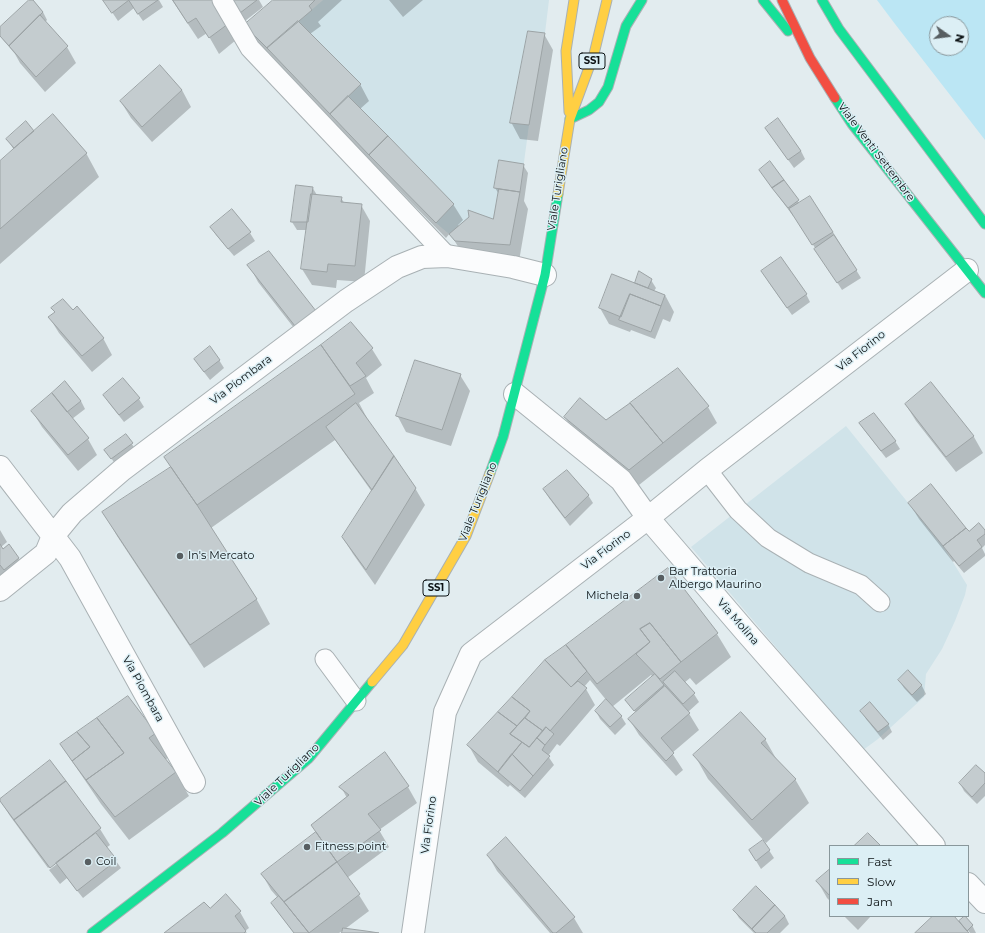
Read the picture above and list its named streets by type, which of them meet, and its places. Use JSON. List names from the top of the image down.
{
  "streets": {
    "main road": ["SS1", "Viale Venti Settembre", "Viale Turigliano"],
    "street": ["Via Fiorino", "Via Piombara", "Via Molina"]
  },
  "crossings": [
    ["Viale Venti Settembre", "Via Fiorino"],
    ["Viale Turigliano", "Via Piombara"],
    ["Viale Turigliano", "Via Molina"],
    ["Via Fiorino", "Via Molina"]
  ],
  "places": [
    "In's Mercato",
    "Bar Trattoria Albergo Maurino",
    "Michela",
    "Fitness point",
    "Coil"
  ],
  "legend": ["Fast", "Slow", "Jam"],
  "north": "right"
}
